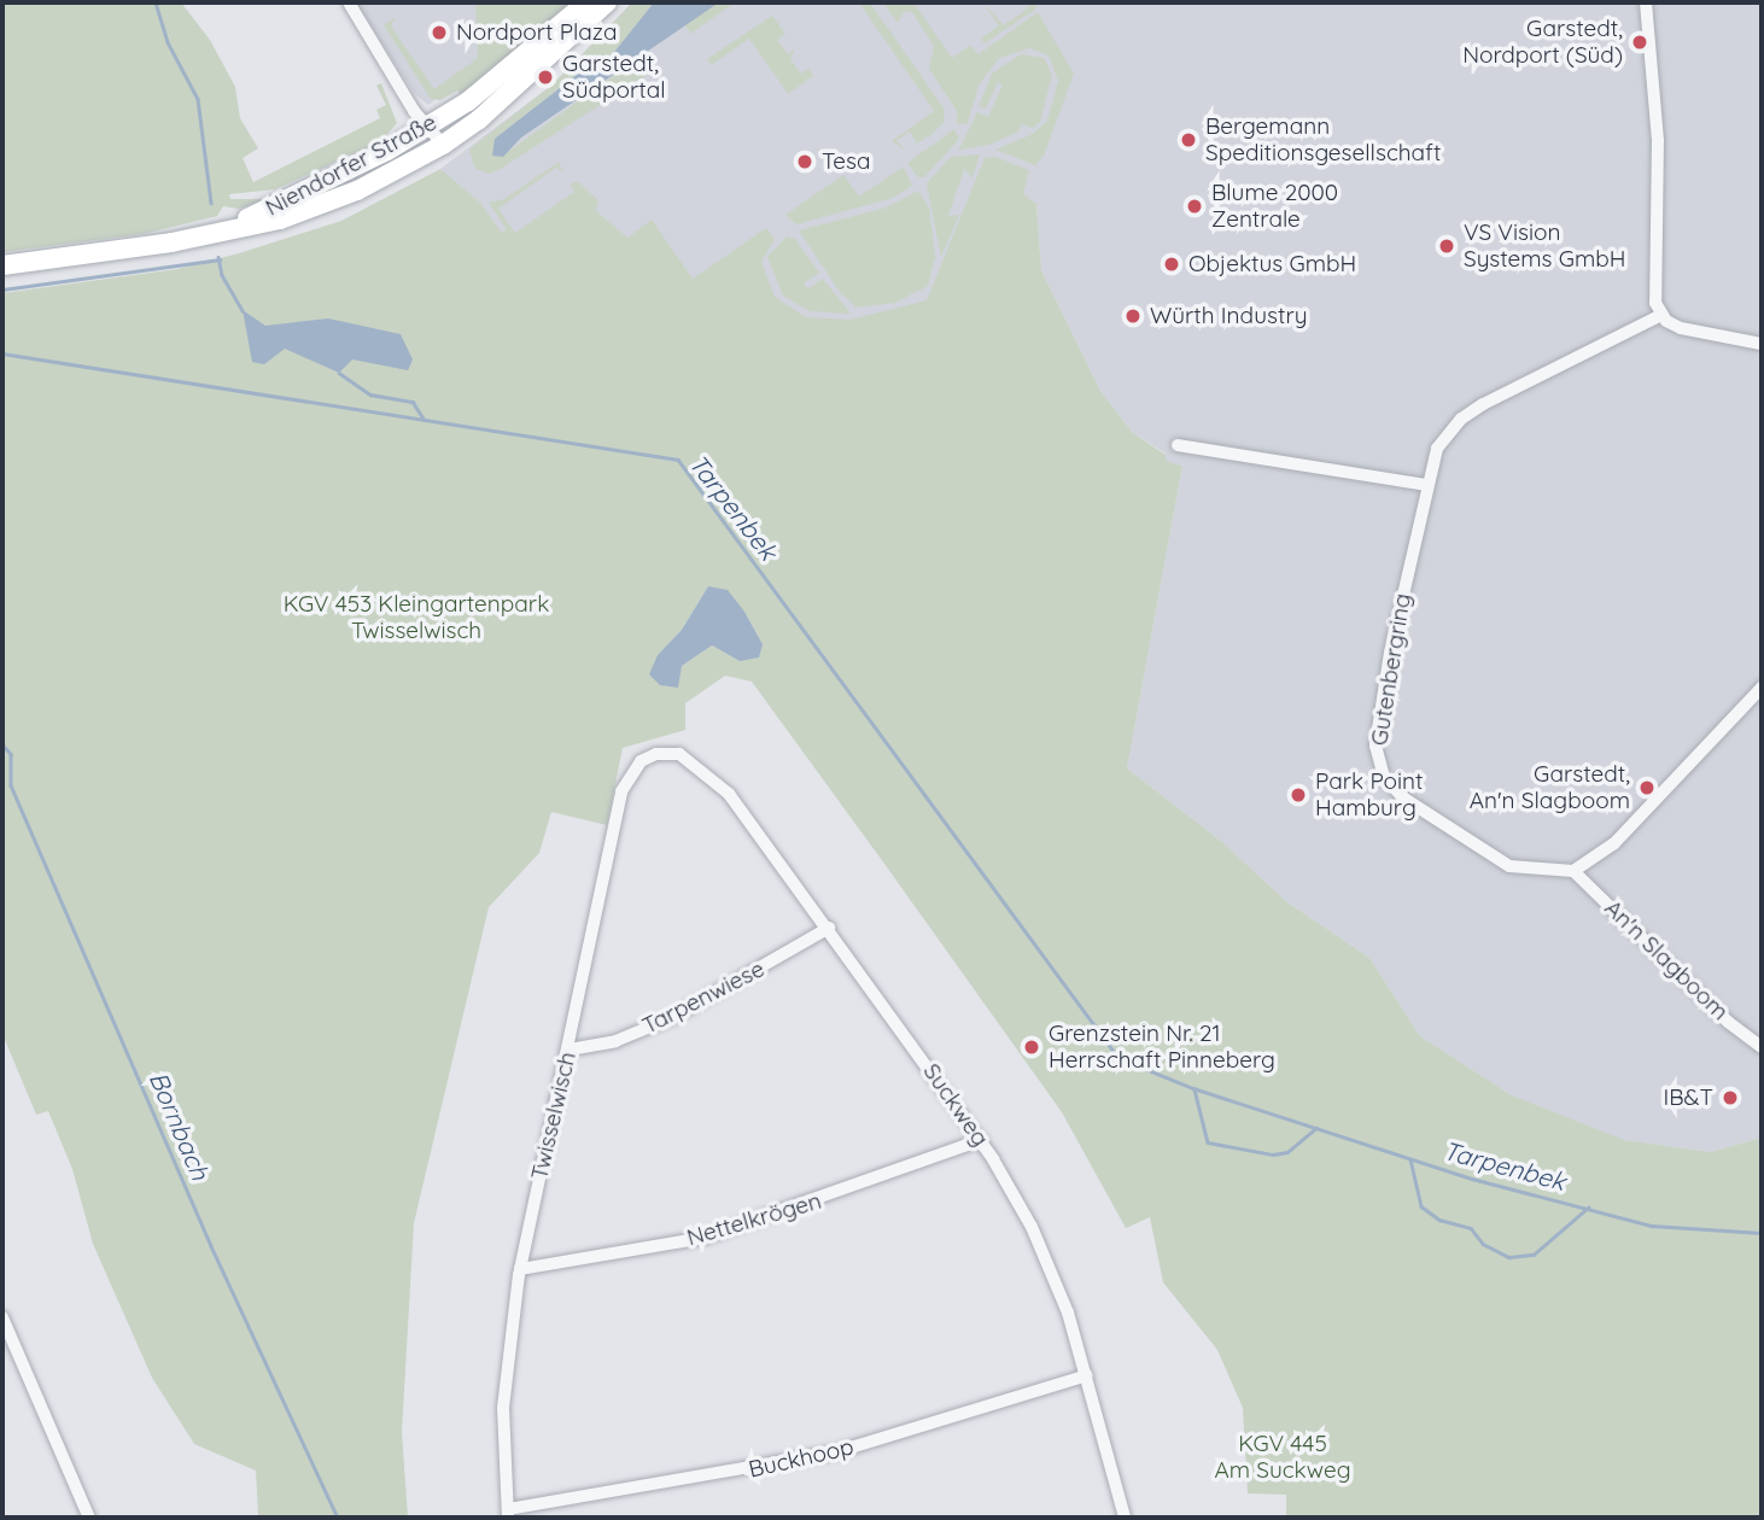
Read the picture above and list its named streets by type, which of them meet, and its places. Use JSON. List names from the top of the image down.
{
  "streets": {
    "main road": ["Niendorfer Straße"],
    "street": [
      "Gutenbergring",
      "An'n Slagboom",
      "Tarpenwiese",
      "Suckweg",
      "Twisselwisch",
      "Nettelkrögen",
      "Buckhoop"
    ]
  },
  "crossings": [
    ["Gutenbergring", "An'n Slagboom"],
    ["Tarpenwiese", "Suckweg"],
    ["Tarpenwiese", "Twisselwisch"],
    ["Suckweg", "Twisselwisch"],
    ["Suckweg", "Nettelkrögen"],
    ["Suckweg", "Buckhoop"],
    ["Twisselwisch", "Nettelkrögen"],
    ["Twisselwisch", "Buckhoop"]
  ],
  "water": ["Tarpenbek", "Bornbach"],
  "parks": ["KGV 453 Kleingartenpark Twisselwisch", "KGV 445 Am Suckweg"],
  "places": [
    "Nordport Plaza",
    "Garstedt, Nordport (Süd)",
    "Garstedt, Südportal",
    "Bergemann Speditionsgesellschaft",
    "Tesa",
    "Blume 2000 Zentrale",
    "VS Vision Systems GmbH",
    "Objektus GmbH",
    "Würth Industry",
    "Garstedt, An'n Slagboom",
    "Park Point Hamburg",
    "Grenzstein Nr. 21 Herrschaft Pinneberg",
    "IB&T"
  ]
}
